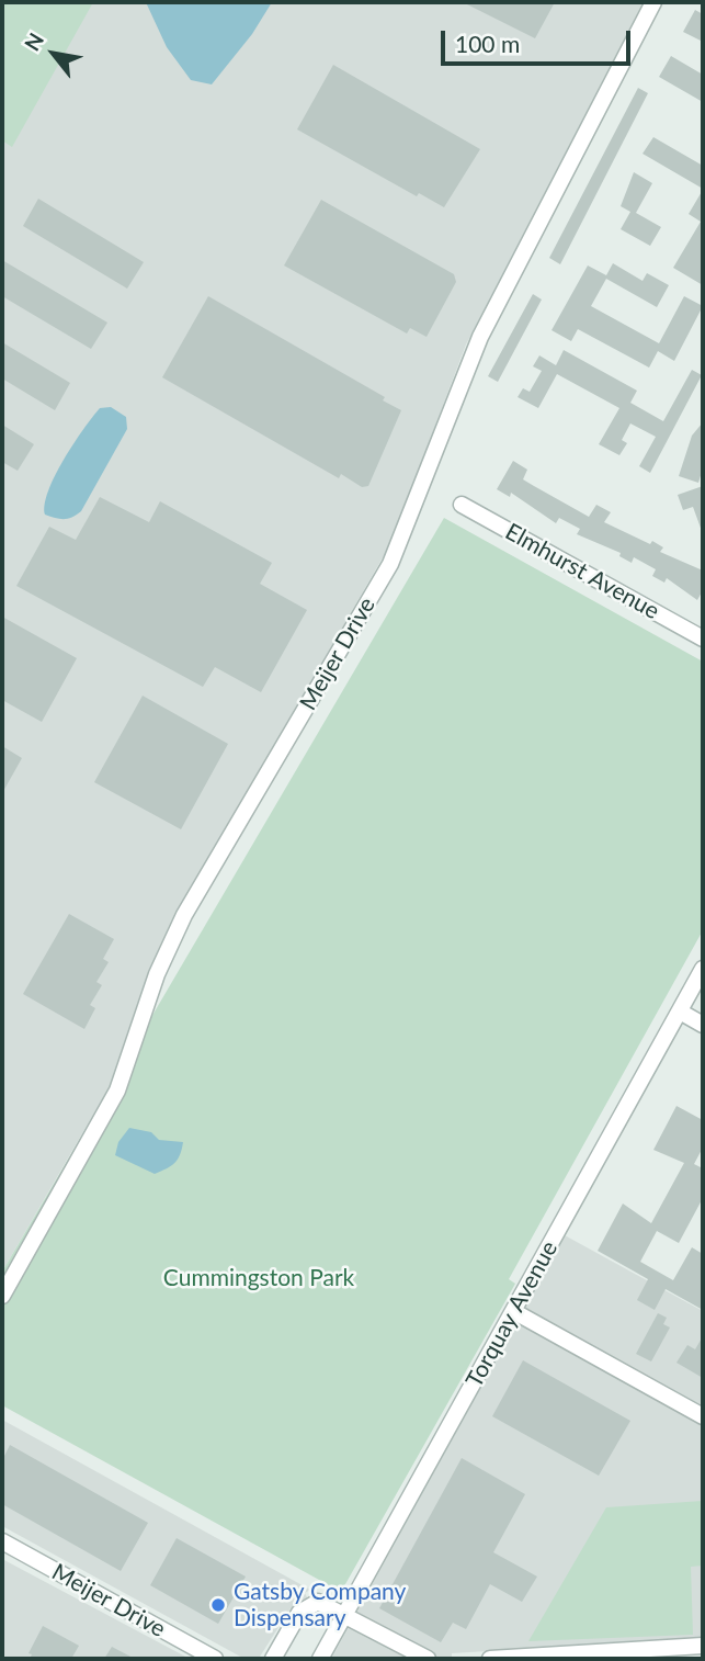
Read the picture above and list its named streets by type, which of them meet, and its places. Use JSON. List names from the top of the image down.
{
  "streets": {
    "street": ["Elmhurst Avenue", "Meijer Drive", "Torquay Avenue"]
  },
  "parks": ["Cummingston Park"],
  "places": ["Gatsby Company Dispensary"],
  "scale_bar": "100 m",
  "north": "top left"
}
